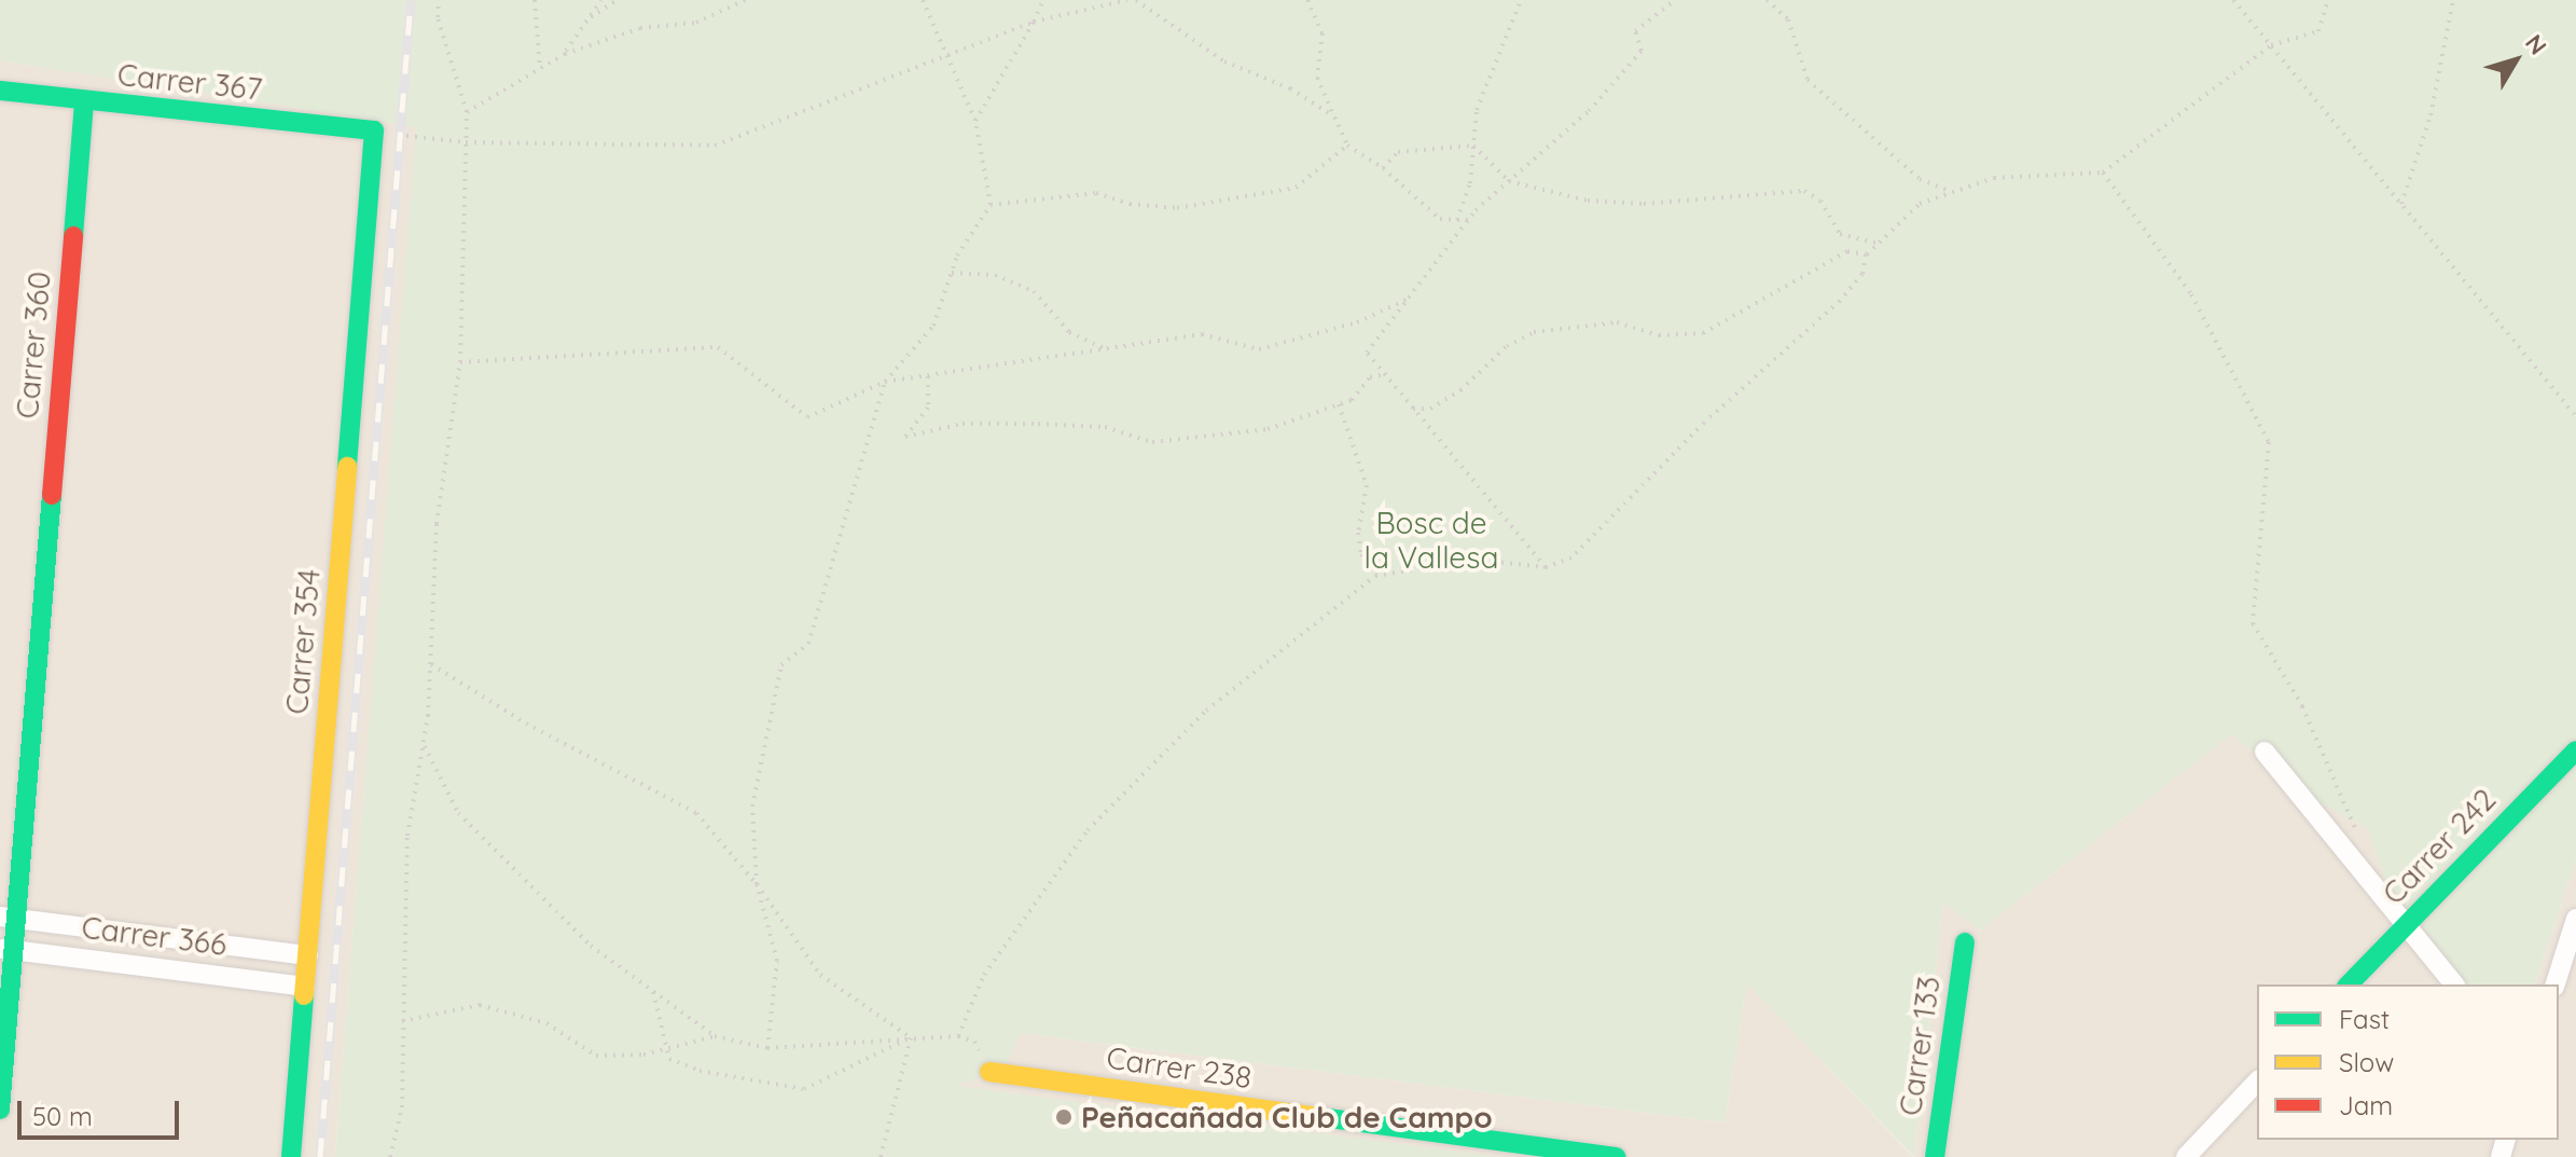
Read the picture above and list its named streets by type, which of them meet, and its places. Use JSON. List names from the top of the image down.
{
  "streets": {
    "street": [
      "Carrer 367",
      "Carrer 360",
      "Carrer 354",
      "Carrer 242",
      "Carrer 366",
      "Carrer 133",
      "Carrer 238"
    ]
  },
  "crossings": [
    ["Carrer 367", "Carrer 360"],
    ["Carrer 367", "Carrer 354"],
    ["Carrer 360", "Carrer 366"],
    ["Carrer 354", "Carrer 366"]
  ],
  "parks": ["Bosc de la Vallesa"],
  "places": ["Peñacañada Club de Campo"],
  "legend": ["Fast", "Slow", "Jam"],
  "scale_bar": "50 m",
  "north": "top right"
}
